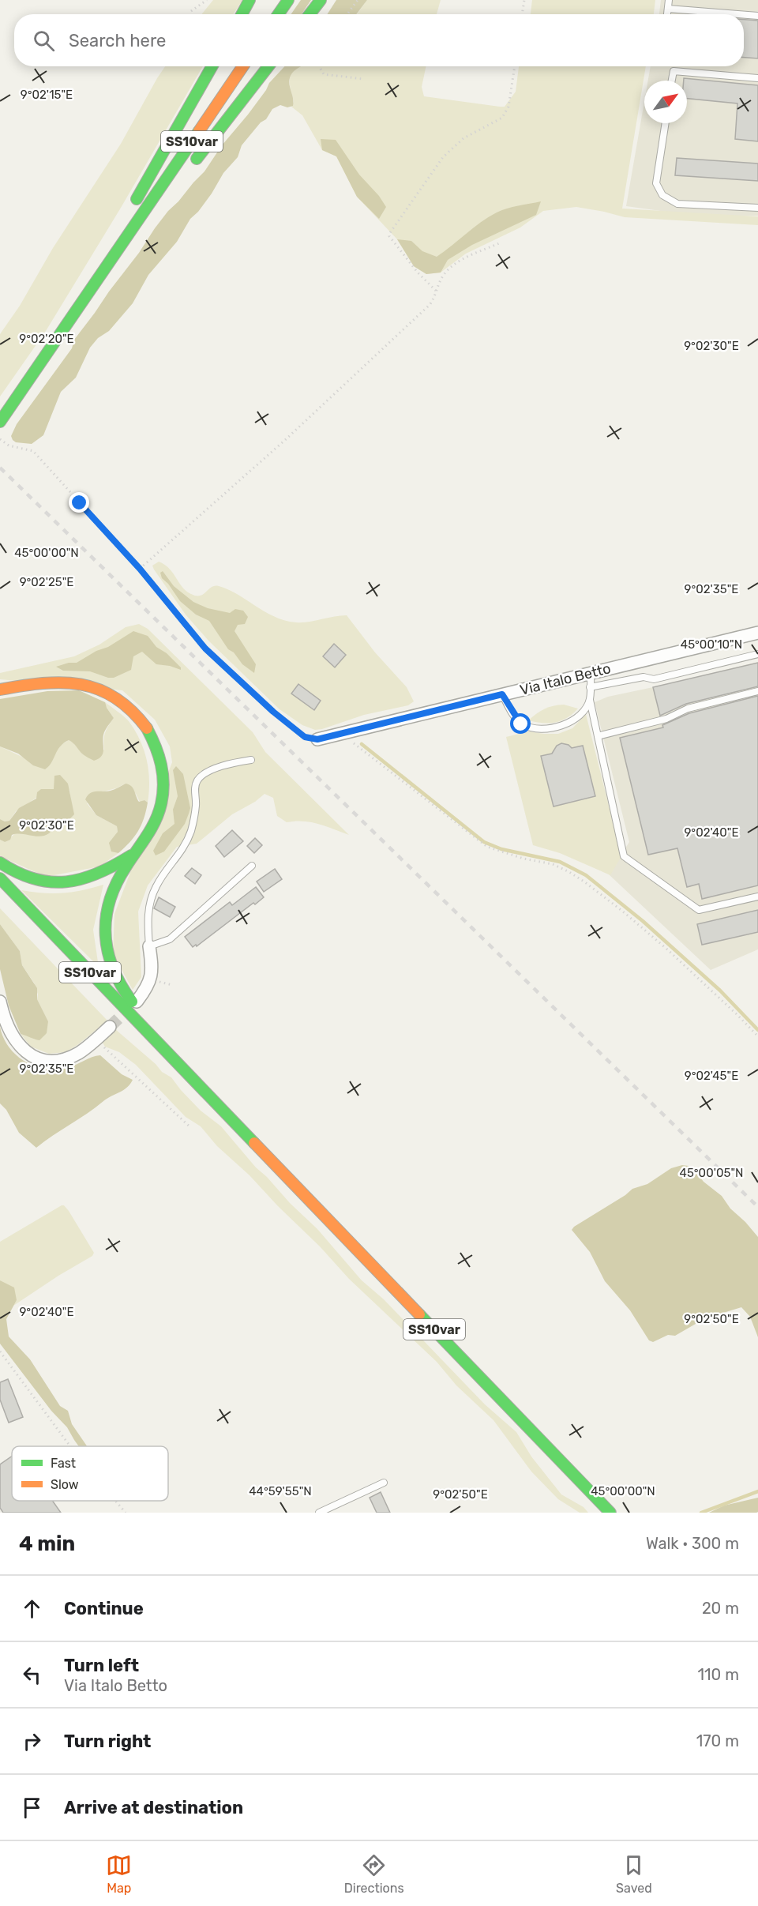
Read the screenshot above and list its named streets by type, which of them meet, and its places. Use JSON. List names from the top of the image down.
{
  "streets": {
    "highway": ["SS10var"],
    "street": ["Via Italo Betto"]
  },
  "legend": ["Fast", "Slow"],
  "north": "top right",
  "page": {
    "search": "Search here",
    "heading": ["4 min", "Walk · 300 m"],
    "list": [
      ["Continue", "20 m"],
      ["Turn left", "Via Italo Betto", "110 m"],
      ["Turn right", "170 m"],
      "Arrive at destination"
    ],
    "nav": ["Map", "Directions", "Saved"]
  },
  "coordinates": [
    "9°02'15\"E",
    "9°02'20\"E",
    "9°02'30\"E",
    "45°00'00\"N",
    "9°02'25\"E",
    "9°02'35\"E",
    "45°00'10\"N",
    "9°02'40\"E",
    "9°02'45\"E",
    "45°00'05\"N",
    "9°02'50\"E",
    "44°59'55\"N"
  ]
}
